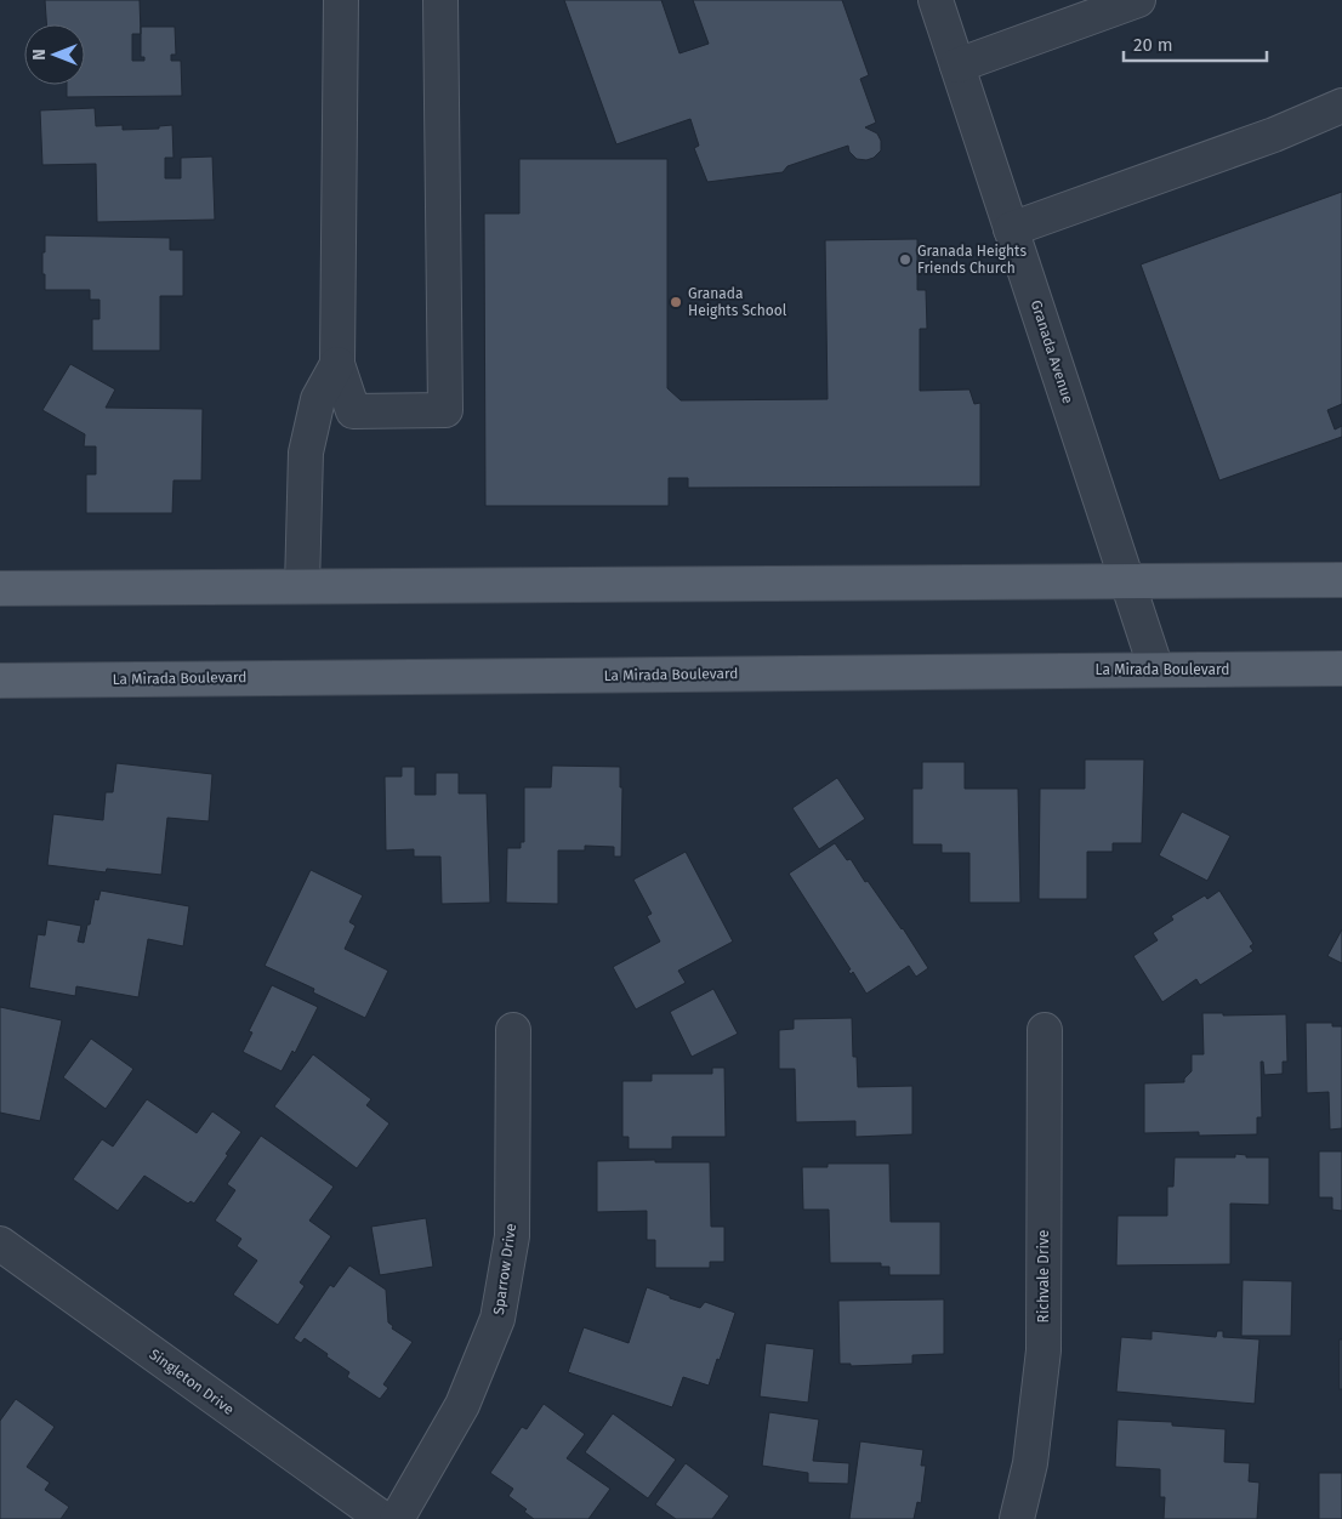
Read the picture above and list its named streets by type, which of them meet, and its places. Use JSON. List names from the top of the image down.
{
  "streets": {
    "main road": ["La Mirada Boulevard"],
    "street": [
      "Granada Avenue",
      "Sparrow Drive",
      "Richvale Drive",
      "Singleton Drive"
    ]
  },
  "crossings": [
    ["Granada Avenue", "La Mirada Boulevard"]
  ],
  "places": ["Granada Heights Friends Church", "Granada Heights School"],
  "scale_bar": "20 m",
  "north": "left"
}
